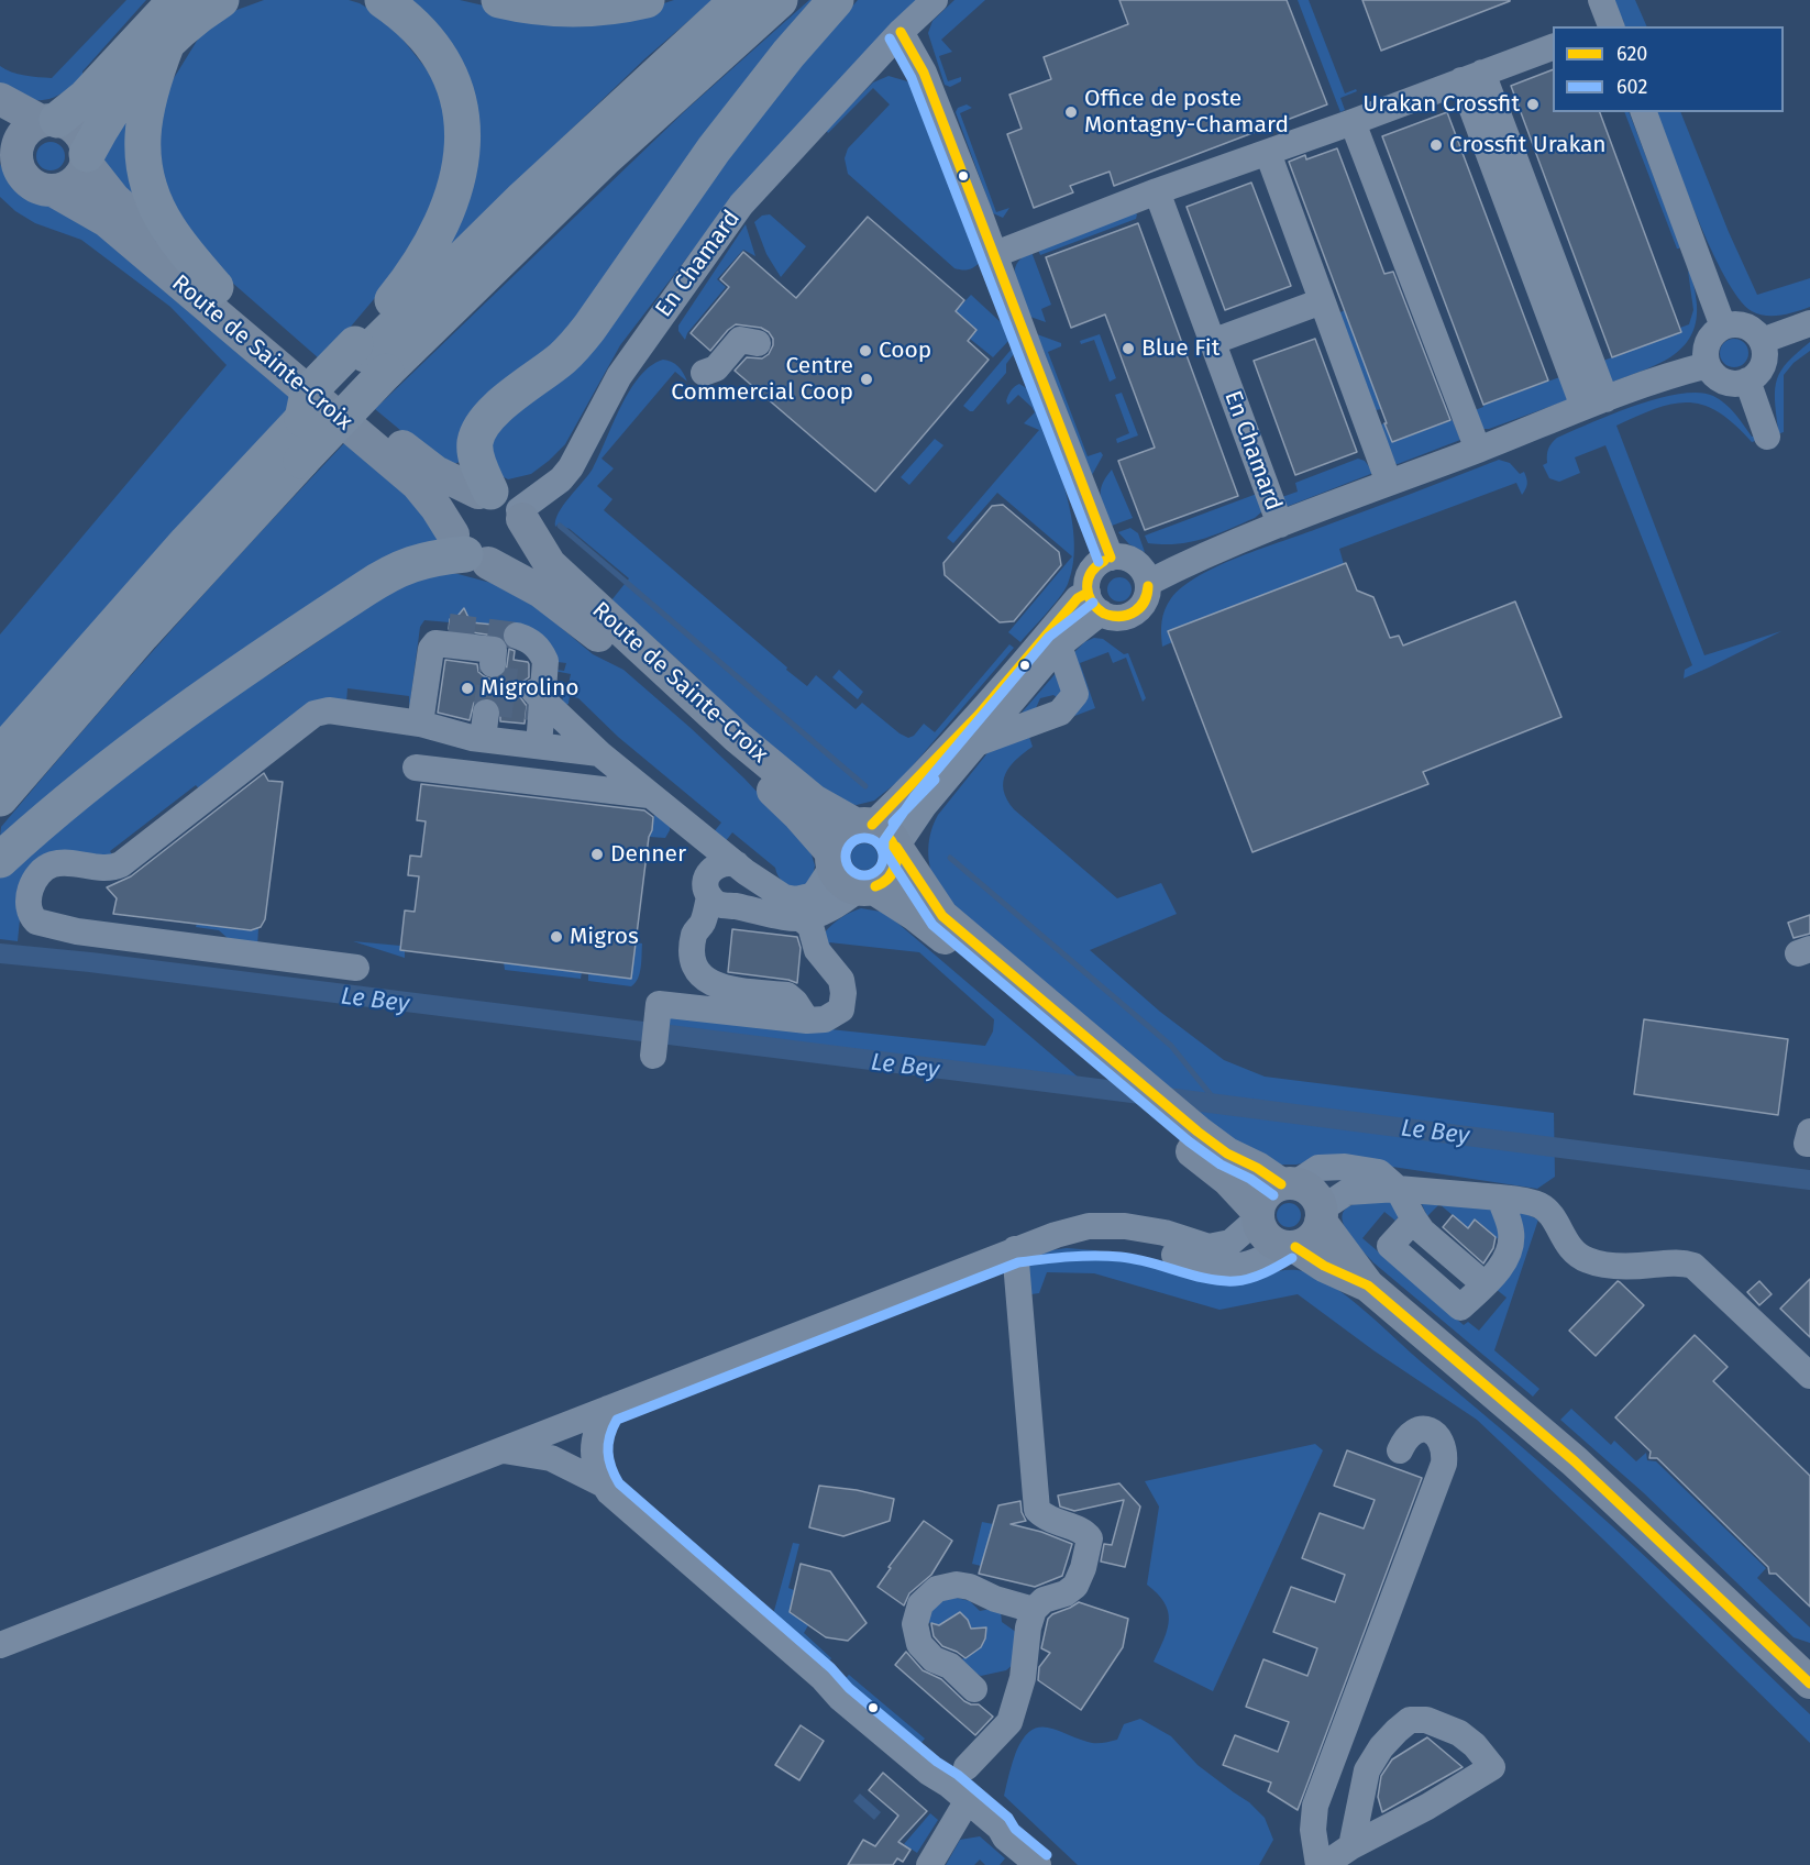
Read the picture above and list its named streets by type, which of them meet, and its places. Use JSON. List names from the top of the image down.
{
  "streets": {
    "main road": ["Route de Sainte-Croix"],
    "street": ["En Chamard"]
  },
  "crossings": [
    ["En Chamard", "Route de Sainte-Croix"]
  ],
  "water": ["Le Bey"],
  "places": [
    "Urakan Crossfit",
    "Office de poste Montagny-Chamard",
    "Crossfit Urakan",
    "Blue Fit",
    "Coop",
    "Centre Commercial Coop",
    "Migrolino",
    "Denner",
    "Migros"
  ],
  "lines": ["transit line 620", "transit line 602"],
  "legend": ["620", "602"]
}
